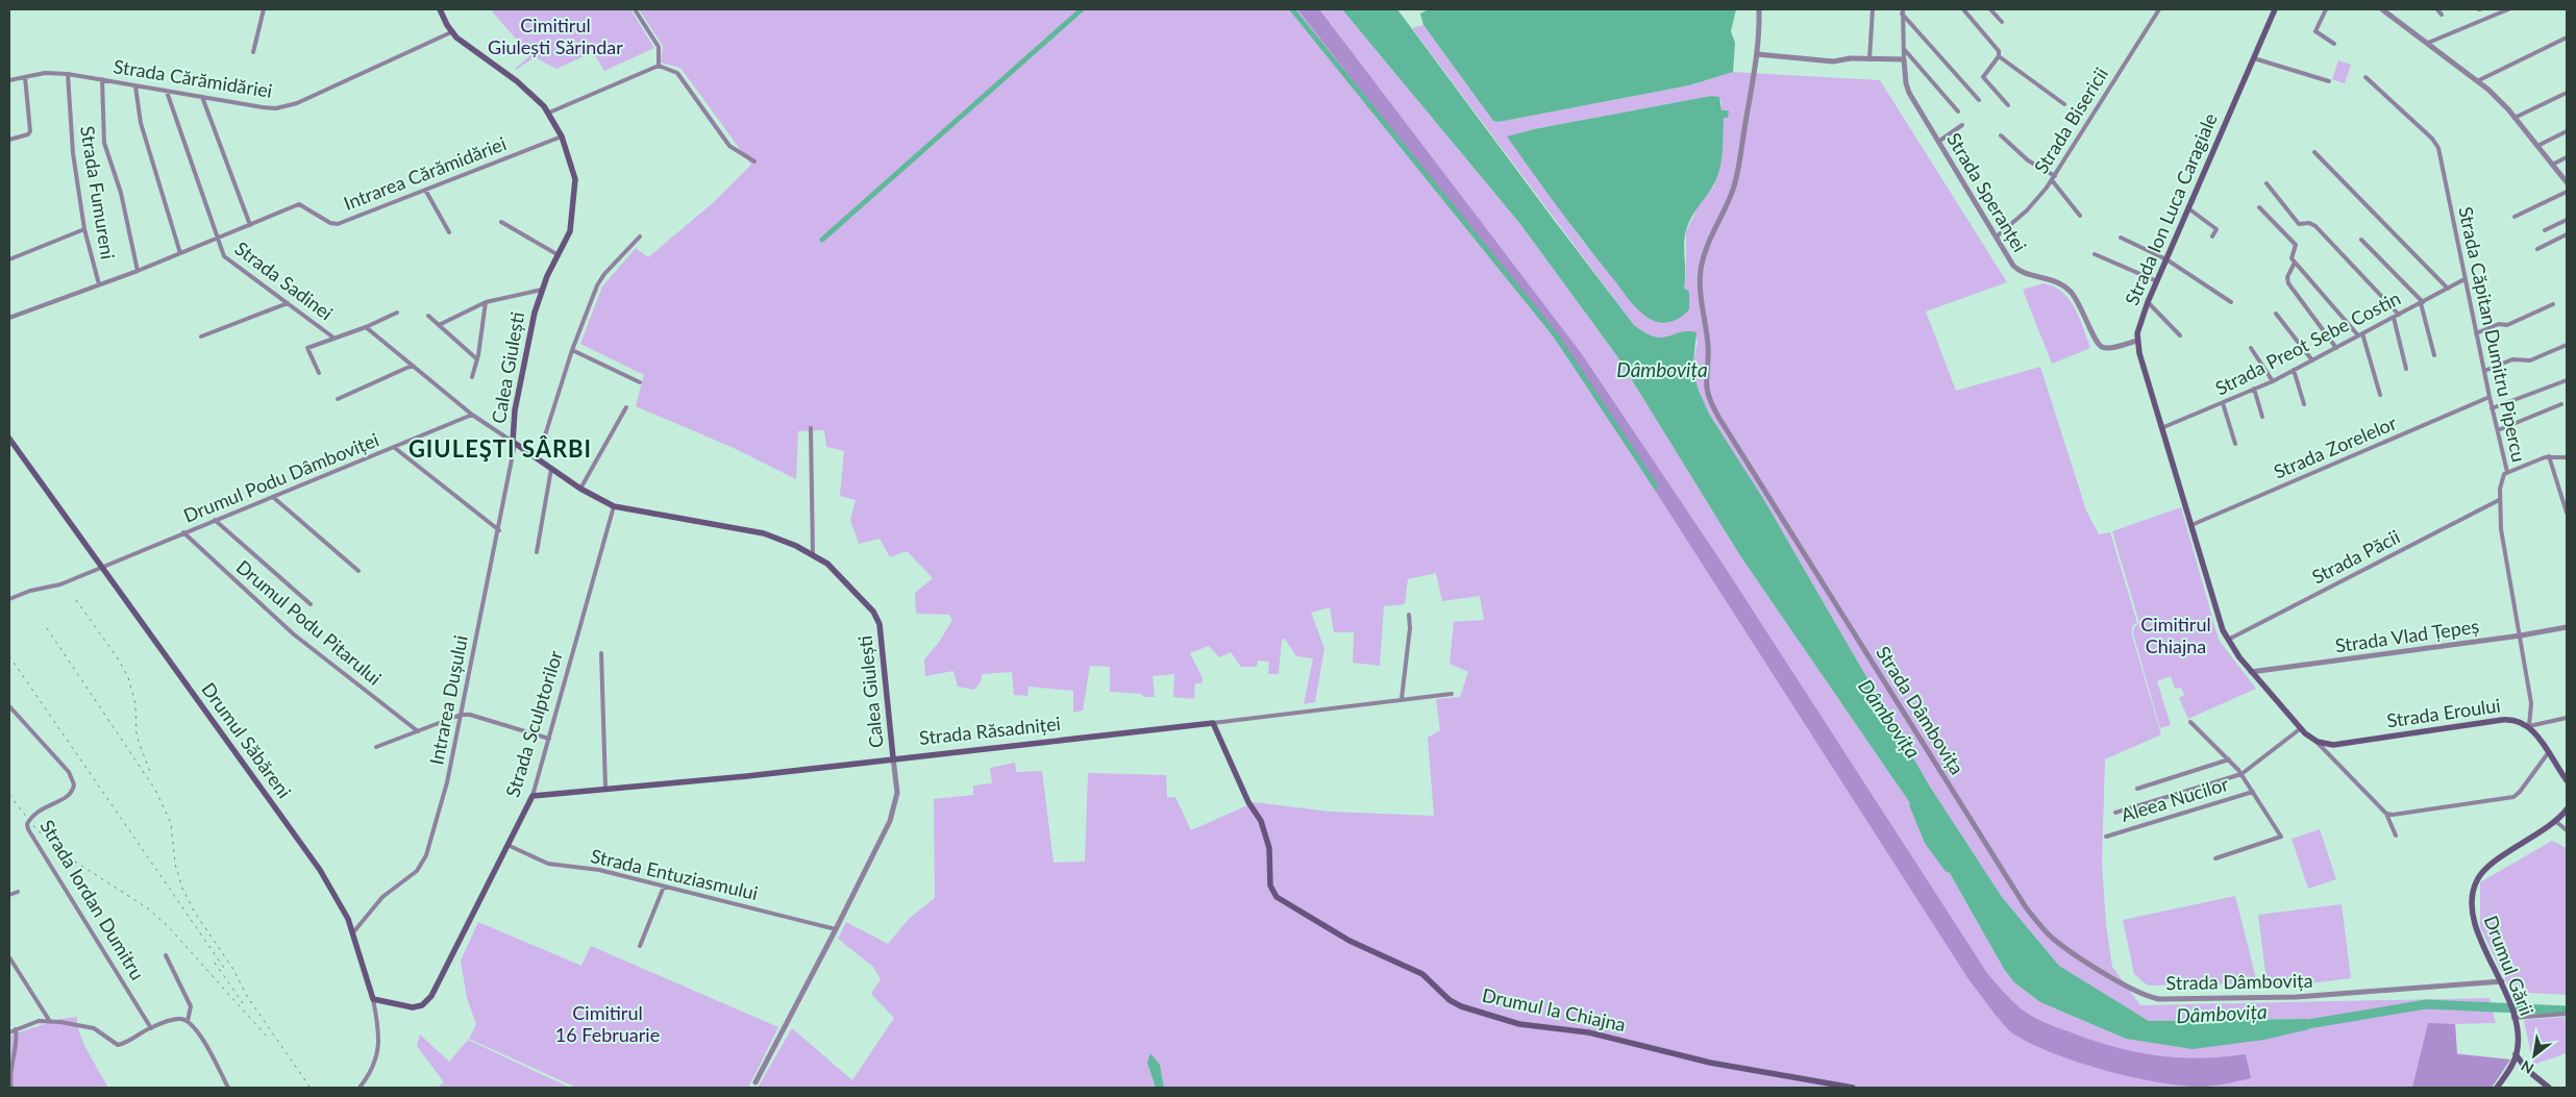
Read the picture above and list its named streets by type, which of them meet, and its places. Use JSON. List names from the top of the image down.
{
  "streets": {
    "main road": [
      "Strada Ion Luca Caragiale",
      "Calea Giulești",
      "Strada Eroului",
      "Strada Sculptorilor",
      "Strada Răsadniței",
      "Drumul Săbăreni",
      "Drumul Gării",
      "Drumul la Chiajna"
    ],
    "street": [
      "Strada Cărămidăriei",
      "Strada Bisericii",
      "Intrarea Cărămidăriei",
      "Strada Fumureni",
      "Strada Speranței",
      "Strada Sadinei",
      "Strada Căpitan Dumitru Pipercu",
      "Strada Preot Sebe Costin",
      "Strada Zorelelor",
      "Drumul Podu Dâmboviței",
      "Strada Păcii",
      "Drumul Podu Pitarului",
      "Strada Vlad Țepeș",
      "Intrarea Dușului",
      "Strada Dâmbovița",
      "Aleea Nucilor",
      "Strada Entuziasmului",
      "Strada Iordan Dumitru"
    ]
  },
  "crossings": [
    ["Strada Cărămidăriei", "Strada Fumureni"],
    ["Strada Cărămidăriei", "Strada Sadinei"],
    ["Strada Cărămidăriei", "Calea Giulești"],
    ["Strada Bisericii", "Strada Speranței"],
    ["Intrarea Cărămidăriei", "Strada Fumureni"],
    ["Intrarea Cărămidăriei", "Strada Sadinei"],
    ["Intrarea Cărămidăriei", "Calea Giulești"],
    ["Strada Speranței", "Strada Ion Luca Caragiale"],
    ["Strada Ion Luca Caragiale", "Strada Preot Sebe Costin"],
    ["Strada Ion Luca Caragiale", "Strada Zorelelor"],
    ["Strada Ion Luca Caragiale", "Strada Păcii"],
    ["Strada Ion Luca Caragiale", "Strada Vlad Țepeș"],
    ["Strada Ion Luca Caragiale", "Strada Eroului"],
    ["Strada Ion Luca Caragiale", "Aleea Nucilor"],
    ["Strada Căpitan Dumitru Pipercu", "Strada Preot Sebe Costin"],
    ["Strada Căpitan Dumitru Pipercu", "Strada Zorelelor"],
    ["Strada Căpitan Dumitru Pipercu", "Strada Păcii"],
    ["Strada Căpitan Dumitru Pipercu", "Strada Vlad Țepeș"],
    ["Strada Căpitan Dumitru Pipercu", "Strada Eroului"],
    ["Calea Giulești", "Intrarea Dușului"],
    ["Calea Giulești", "Strada Sculptorilor"],
    ["Calea Giulești", "Strada Răsadniței"],
    ["Calea Giulești", "Strada Entuziasmului"],
    ["Drumul Podu Dâmboviței", "Drumul Podu Pitarului"],
    ["Drumul Podu Dâmboviței", "Drumul Săbăreni"],
    ["Intrarea Dușului", "Drumul Săbăreni"],
    ["Strada Dâmbovița", "Drumul Gării"],
    ["Strada Sculptorilor", "Strada Răsadniței"],
    ["Strada Sculptorilor", "Drumul Săbăreni"],
    ["Strada Sculptorilor", "Strada Entuziasmului"],
    ["Strada Răsadniței", "Drumul la Chiajna"]
  ],
  "districts": ["GIULEŞTI SÂRBI"],
  "water": ["Dâmbovița"],
  "parks": ["Cimitirul Giulești Sărindar", "Cimitirul Chiajna", "Cimitirul 16 Februarie"],
  "north": "bottom left"
}
